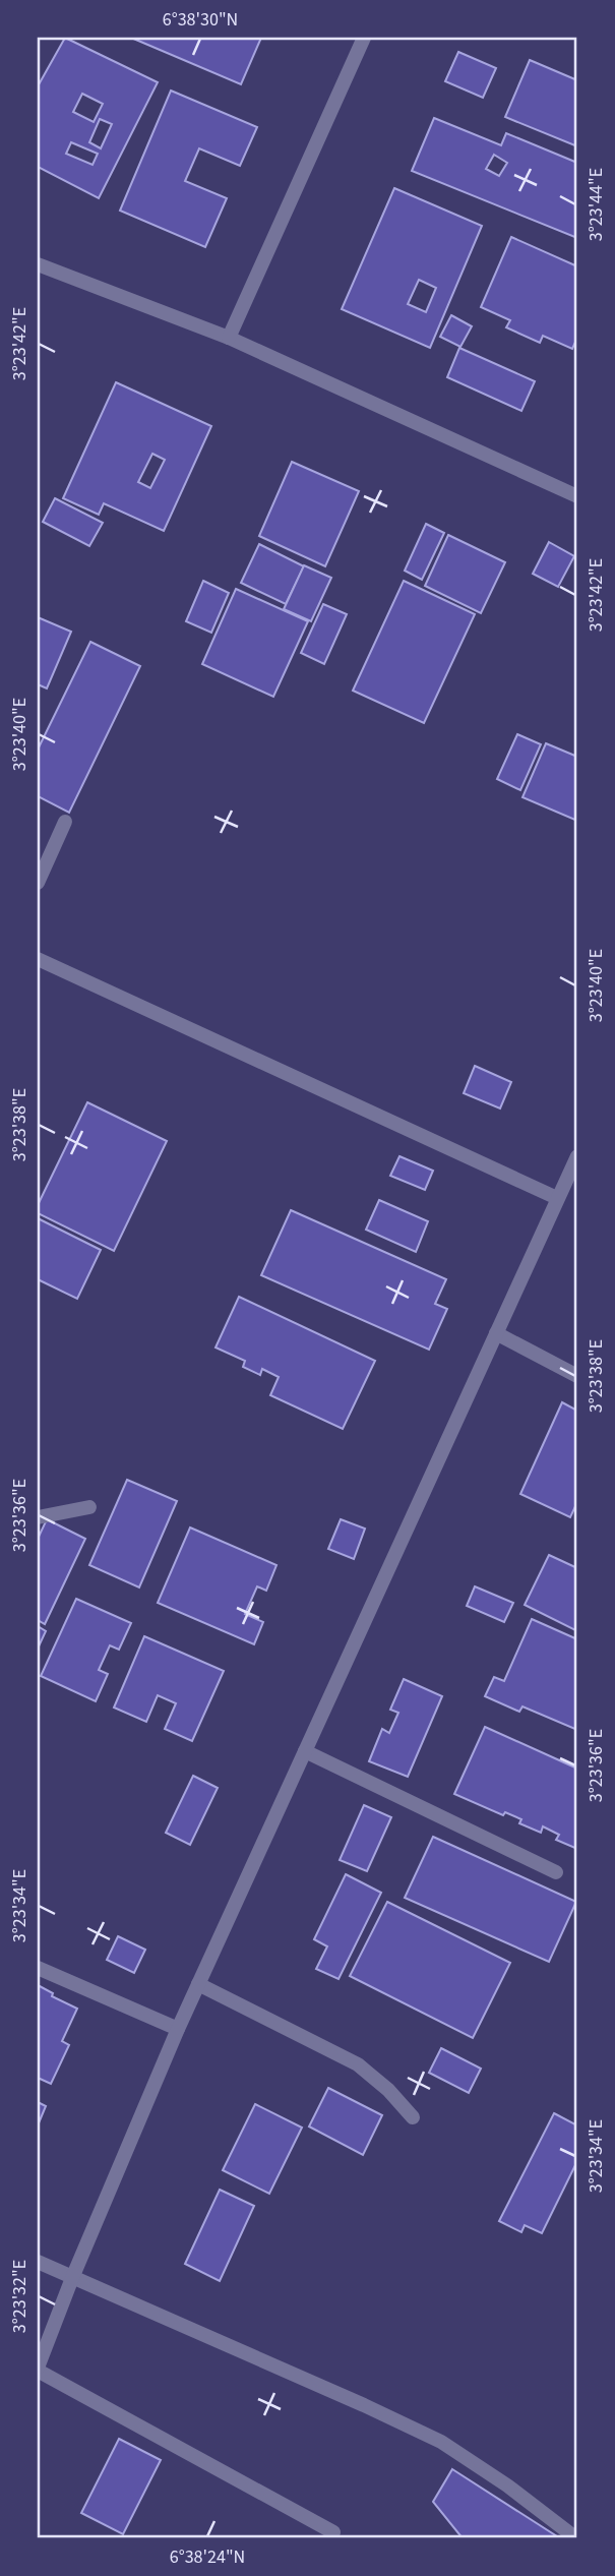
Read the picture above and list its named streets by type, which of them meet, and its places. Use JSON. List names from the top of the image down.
{
  "coordinates": [
    "6°38'30\"N",
    "3°23'44\"E",
    "3°23'42\"E",
    "3°23'40\"E",
    "3°23'38\"E",
    "3°23'36\"E",
    "3°23'34\"E",
    "3°23'32\"E",
    "6°38'24\"N"
  ]
}
